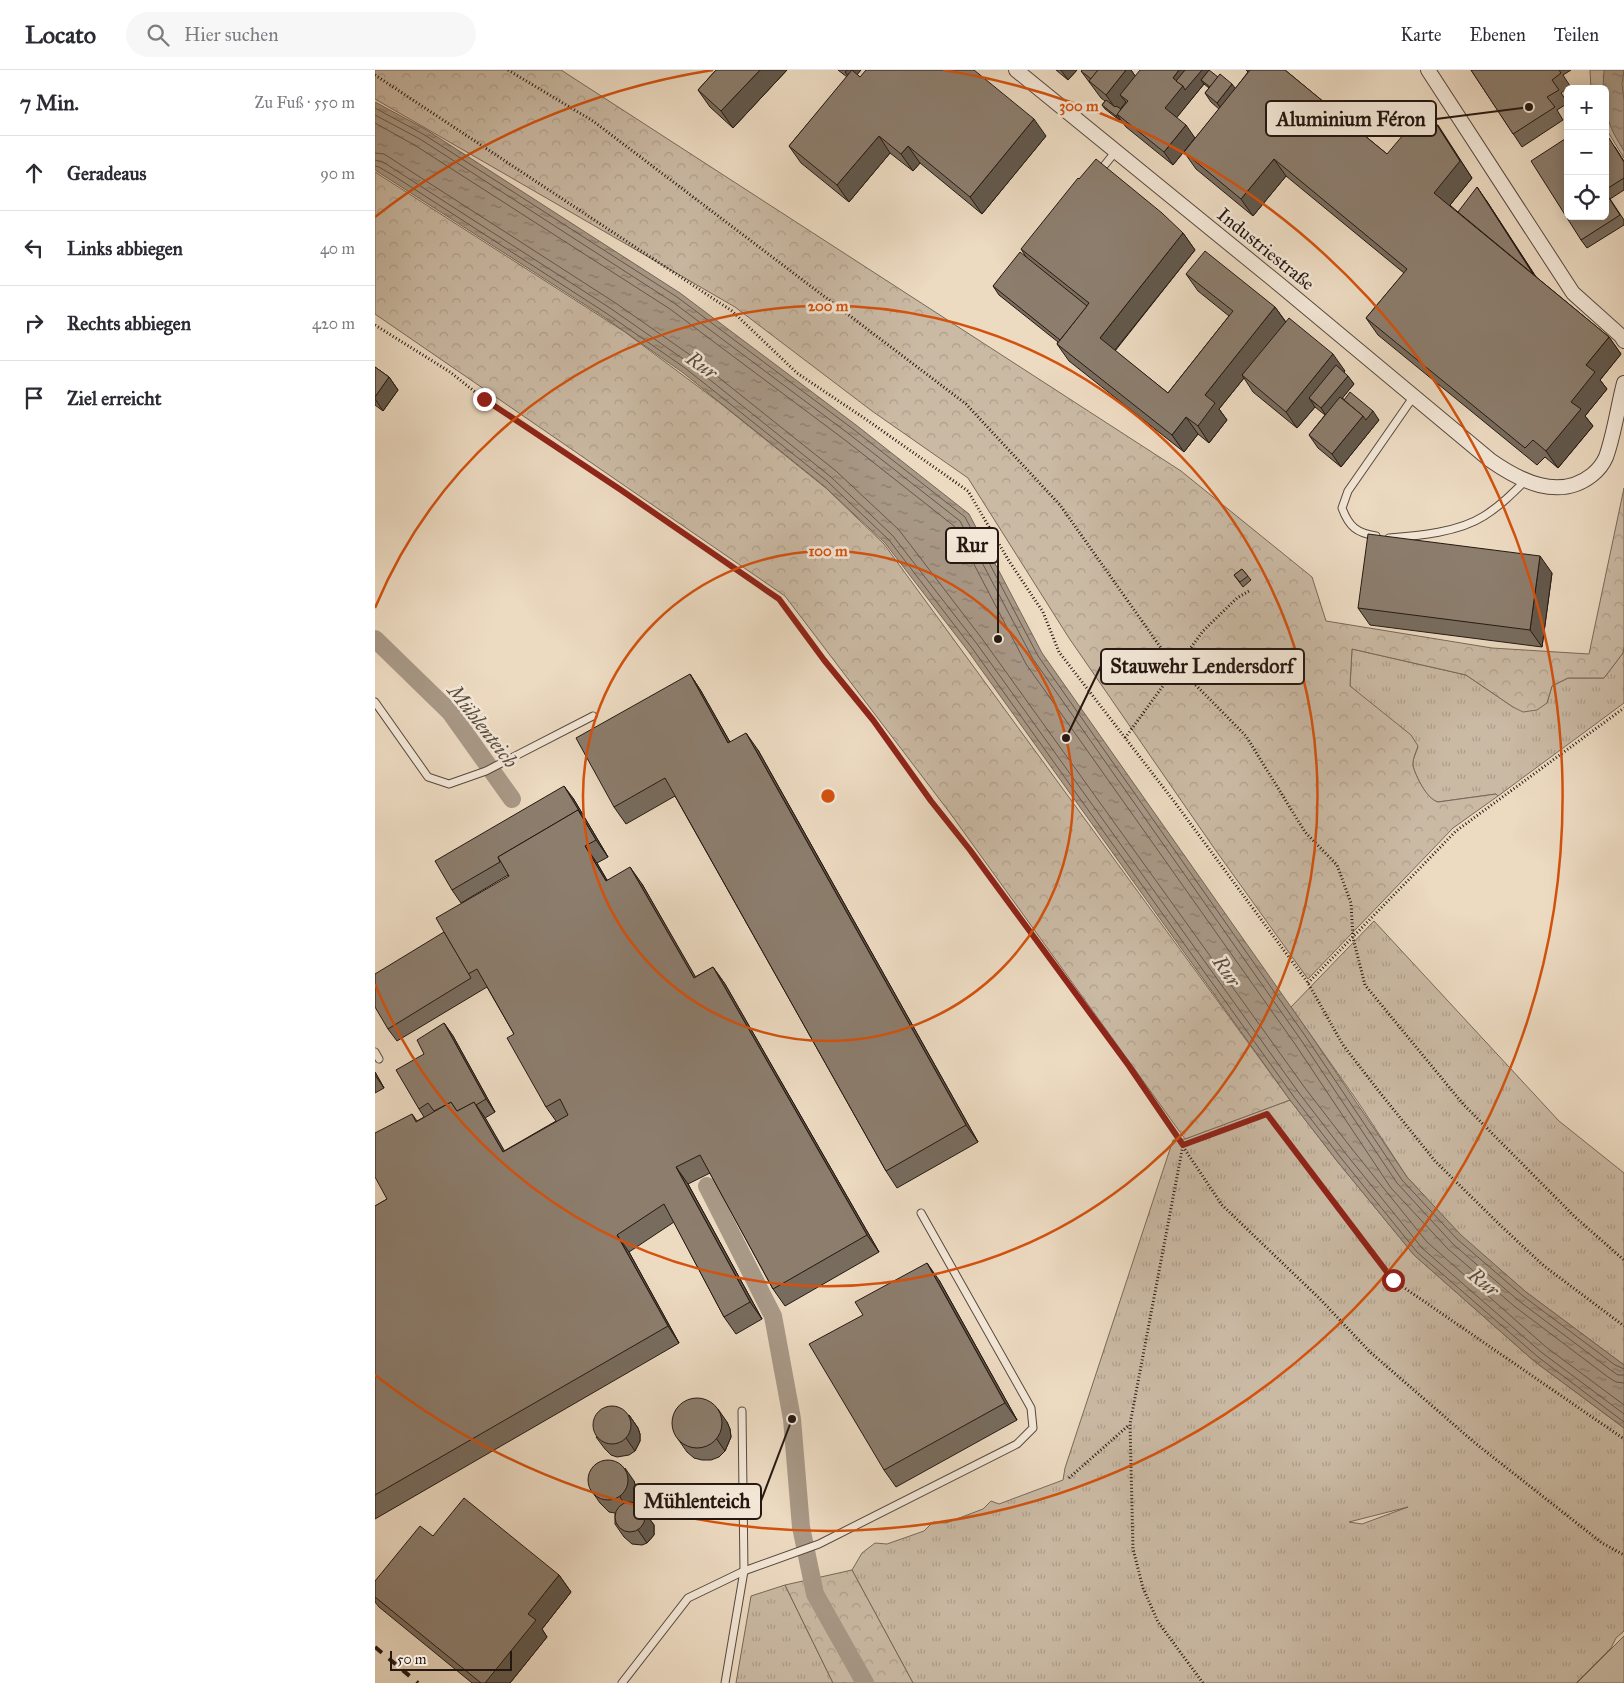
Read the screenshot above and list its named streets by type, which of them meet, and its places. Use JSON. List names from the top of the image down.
{
  "streets": {
    "street": ["Industriestraße"]
  },
  "water": ["Rur", "Mühlenteich"],
  "places": [
    "Aluminium Féron",
    "Rur",
    "Stauwehr Lendersdorf",
    "Mühlenteich"
  ],
  "scale_bar": "50 m",
  "page": {
    "header": "Locato",
    "search": "Hier suchen",
    "nav": ["Karte", "Ebenen", "Teilen"],
    "heading": ["7 Min.", "Zu Fuß · 550 m"],
    "map_buttons": ["+", "−"],
    "list": [
      ["Geradeaus", "90 m"],
      ["Links abbiegen", "40 m"],
      ["Rechts abbiegen", "420 m"],
      "Ziel erreicht"
    ],
    "scale": "50 m"
  },
  "rings": ["300 m", "200 m", "100 m"]
}
